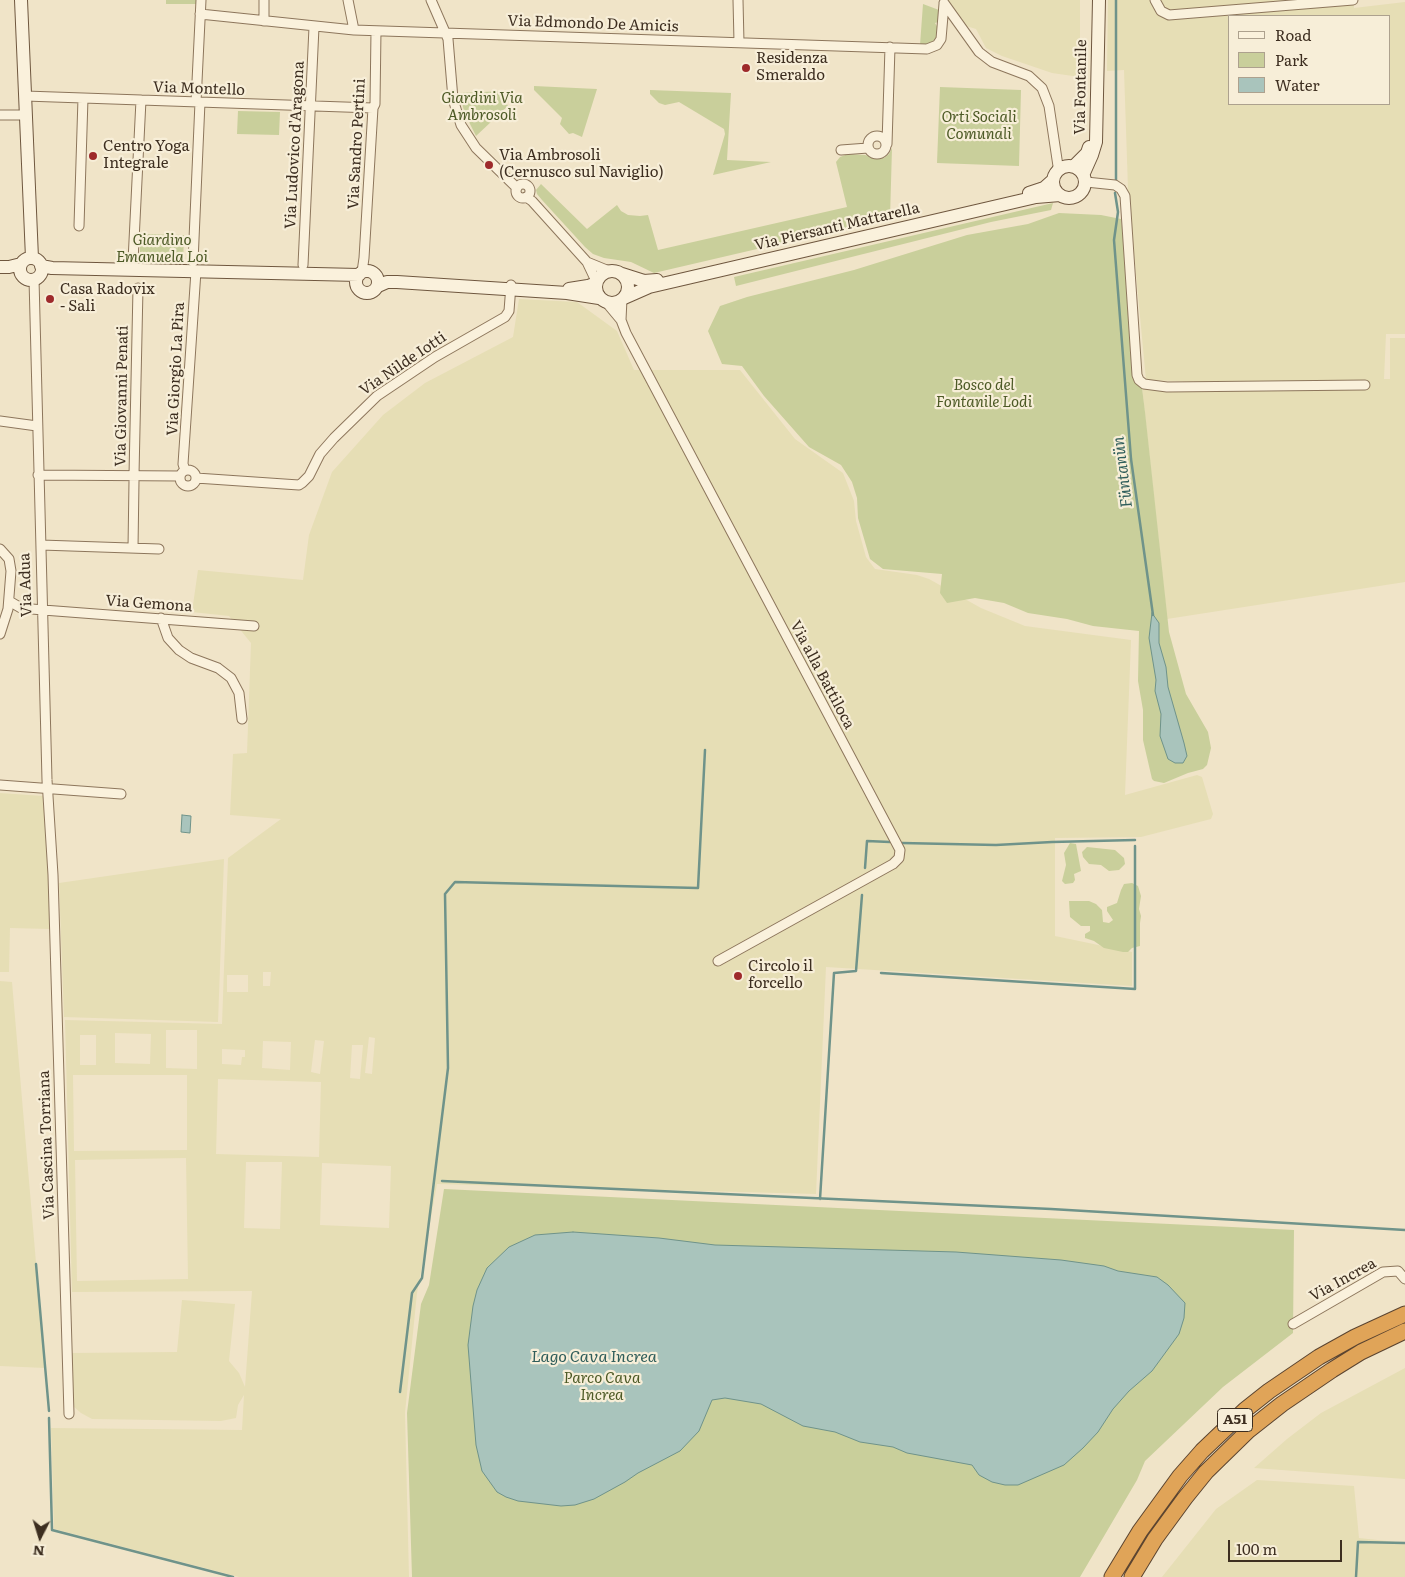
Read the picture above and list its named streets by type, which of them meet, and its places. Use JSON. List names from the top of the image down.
{
  "streets": {
    "highway": ["A51"],
    "street": [
      "Via Edmondo De Amicis",
      "Via Fontanile",
      "Via Montello",
      "Via Sandro Pertini",
      "Via Ludovico d'Aragona",
      "Via Piersanti Mattarella",
      "Via Nilde Iotti",
      "Via Giorgio La Pira",
      "Via Giovanni Penati",
      "Via Adua",
      "Via Gemona",
      "Via alla Battiloca",
      "Via Cascina Torriana",
      "Via Increa"
    ]
  },
  "crossings": [
    ["Via Edmondo De Amicis", "Via Sandro Pertini"],
    ["Via Edmondo De Amicis", "Via Ludovico d'Aragona"],
    ["Via Edmondo De Amicis", "Via Giorgio La Pira"],
    ["Via Fontanile", "Via Piersanti Mattarella"],
    ["Via Montello", "Via Sandro Pertini"],
    ["Via Montello", "Via Ludovico d'Aragona"],
    ["Via Montello", "Via Giorgio La Pira"],
    ["Via Montello", "Via Adua"],
    ["Via Piersanti Mattarella", "Via alla Battiloca"],
    ["Via Nilde Iotti", "Via Giorgio La Pira"],
    ["Via Adua", "Via Gemona"],
    ["Via Adua", "Via Cascina Torriana"]
  ],
  "water": ["Füntanün", "Lago Cava Increa"],
  "parks": [
    "Giardini Via Ambrosoli",
    "Orti Sociali Comunali",
    "Giardino Emanuela Loi",
    "Bosco del Fontanile Lodi",
    "Parco Cava Increa"
  ],
  "places": [
    "Residenza Smeraldo",
    "Centro Yoga Integrale",
    "Via Ambrosoli (Cernusco sul Naviglio)",
    "Casa Radovix - Sali",
    "Circolo il forcello"
  ],
  "legend": ["Road", "Park", "Water"],
  "scale_bar": "100 m",
  "north": "bottom"
}
